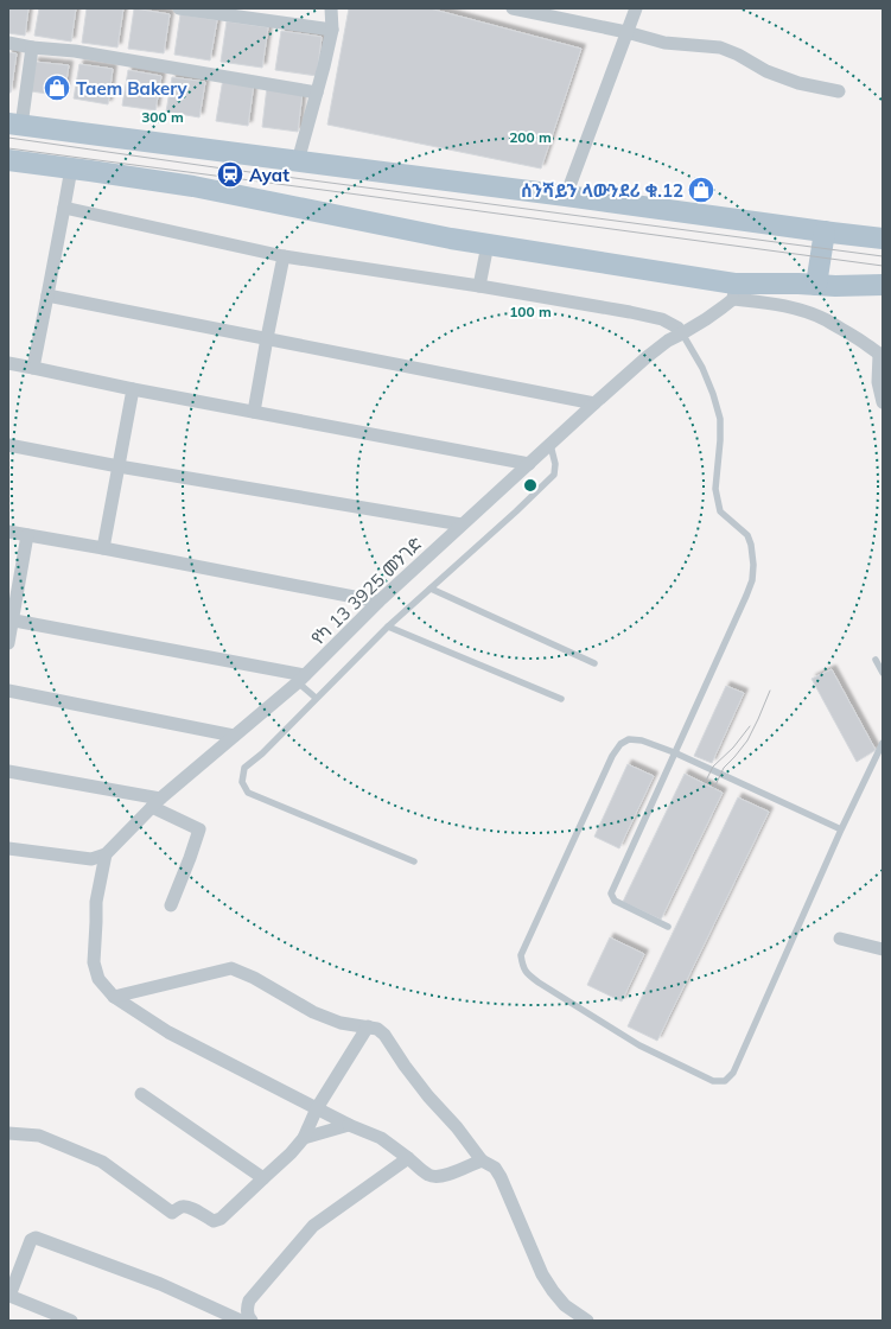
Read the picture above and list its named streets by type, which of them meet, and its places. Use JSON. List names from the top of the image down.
{
  "streets": {
    "street": ["የካ 13 3925 መንገድ"]
  },
  "places": {
    "shop": ["Taem Bakery", "ሰንሻይን ላውንደሪ ቁ.12"],
    "station": ["Ayat"]
  },
  "rings": ["300 m", "200 m", "100 m"]
}
